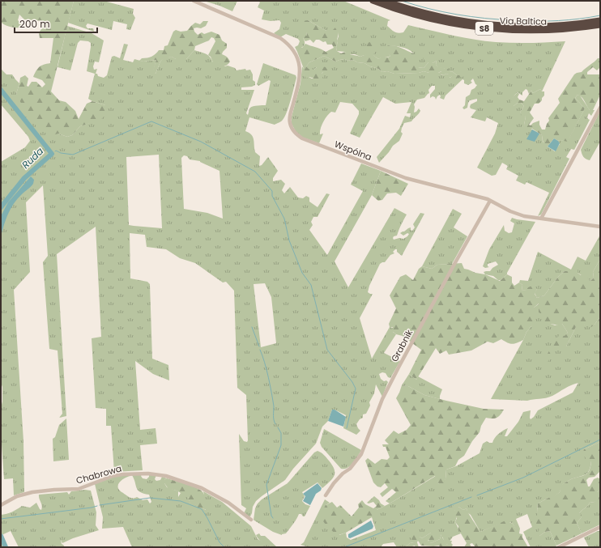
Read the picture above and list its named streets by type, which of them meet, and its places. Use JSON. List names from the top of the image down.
{
  "streets": {
    "highway": ["Via Baltica", "S8"],
    "street": ["Wspólna", "Grabnik", "Chabrowa"]
  },
  "crossings": [
    ["Wspólna", "Grabnik"]
  ],
  "water": ["Ruda"],
  "scale_bar": "200 m"
}
